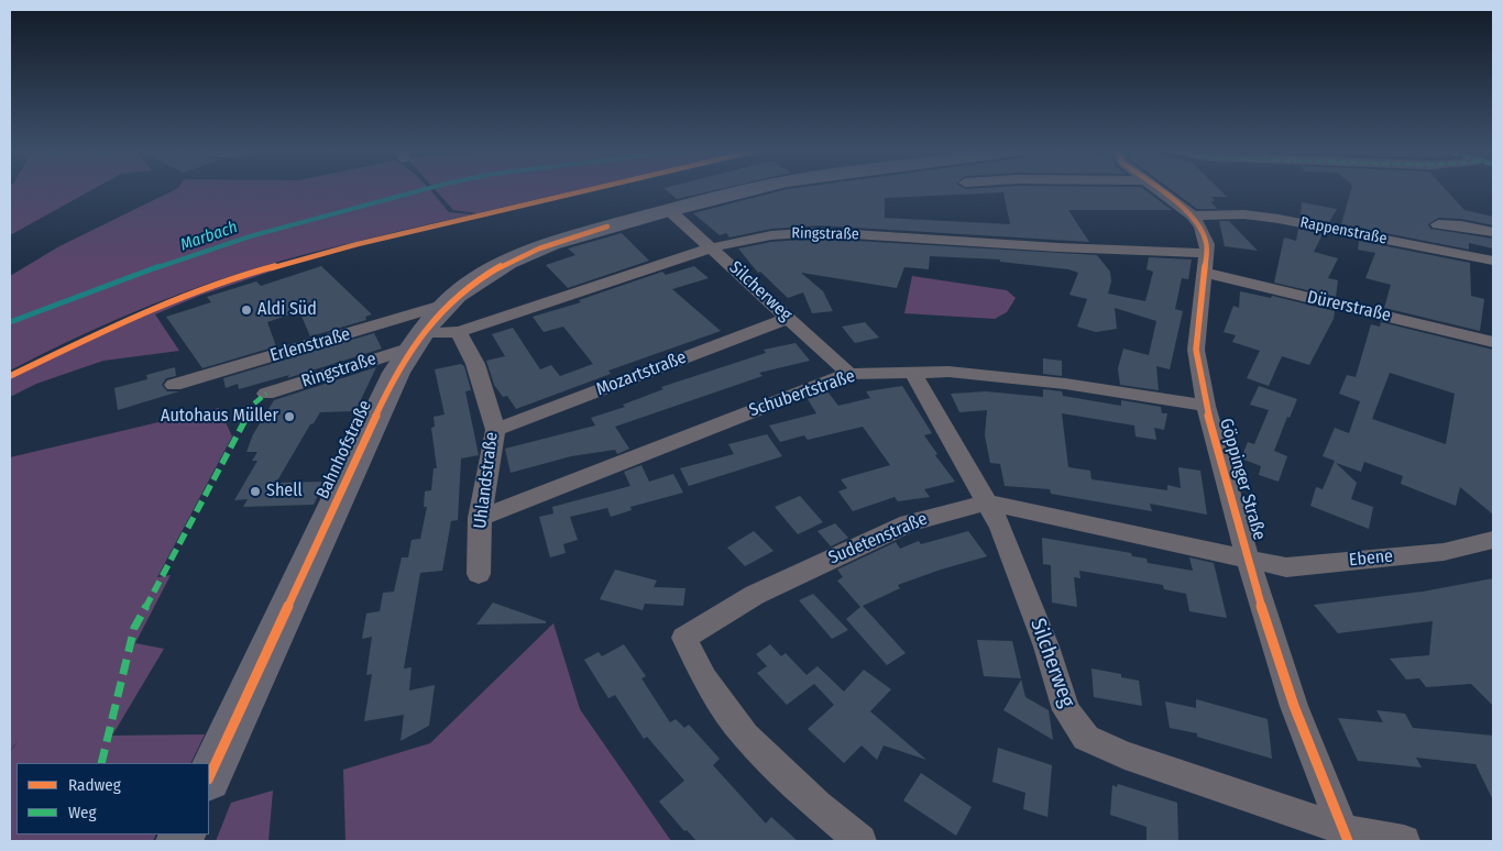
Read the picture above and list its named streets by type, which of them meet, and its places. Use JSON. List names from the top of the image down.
{
  "streets": {
    "main road": ["Bahnhofstraße"],
    "street": [
      "Rappenstraße",
      "Ringstraße",
      "Silcherweg",
      "Dürerstraße",
      "Erlenstraße",
      "Mozartstraße",
      "Schubertstraße",
      "Göppinger Straße",
      "Uhlandstraße",
      "Sudetenstraße",
      "Ebene"
    ]
  },
  "crossings": [
    ["Rappenstraße", "Göppinger Straße"],
    ["Ringstraße", "Silcherweg"],
    ["Ringstraße", "Dürerstraße"],
    ["Ringstraße", "Bahnhofstraße"],
    ["Ringstraße", "Göppinger Straße"],
    ["Ringstraße", "Uhlandstraße"],
    ["Silcherweg", "Mozartstraße"],
    ["Silcherweg", "Schubertstraße"],
    ["Silcherweg", "Bahnhofstraße"],
    ["Silcherweg", "Göppinger Straße"],
    ["Silcherweg", "Sudetenstraße"],
    ["Dürerstraße", "Göppinger Straße"],
    ["Erlenstraße", "Bahnhofstraße"],
    ["Mozartstraße", "Uhlandstraße"],
    ["Schubertstraße", "Göppinger Straße"],
    ["Schubertstraße", "Uhlandstraße"],
    ["Göppinger Straße", "Sudetenstraße"],
    ["Göppinger Straße", "Ebene"],
    ["Sudetenstraße", "Ebene"]
  ],
  "water": ["Marbach"],
  "places": ["Aldi Süd", "Autohaus Müller", "Shell"],
  "legend": ["Radweg", "Weg"]
}
